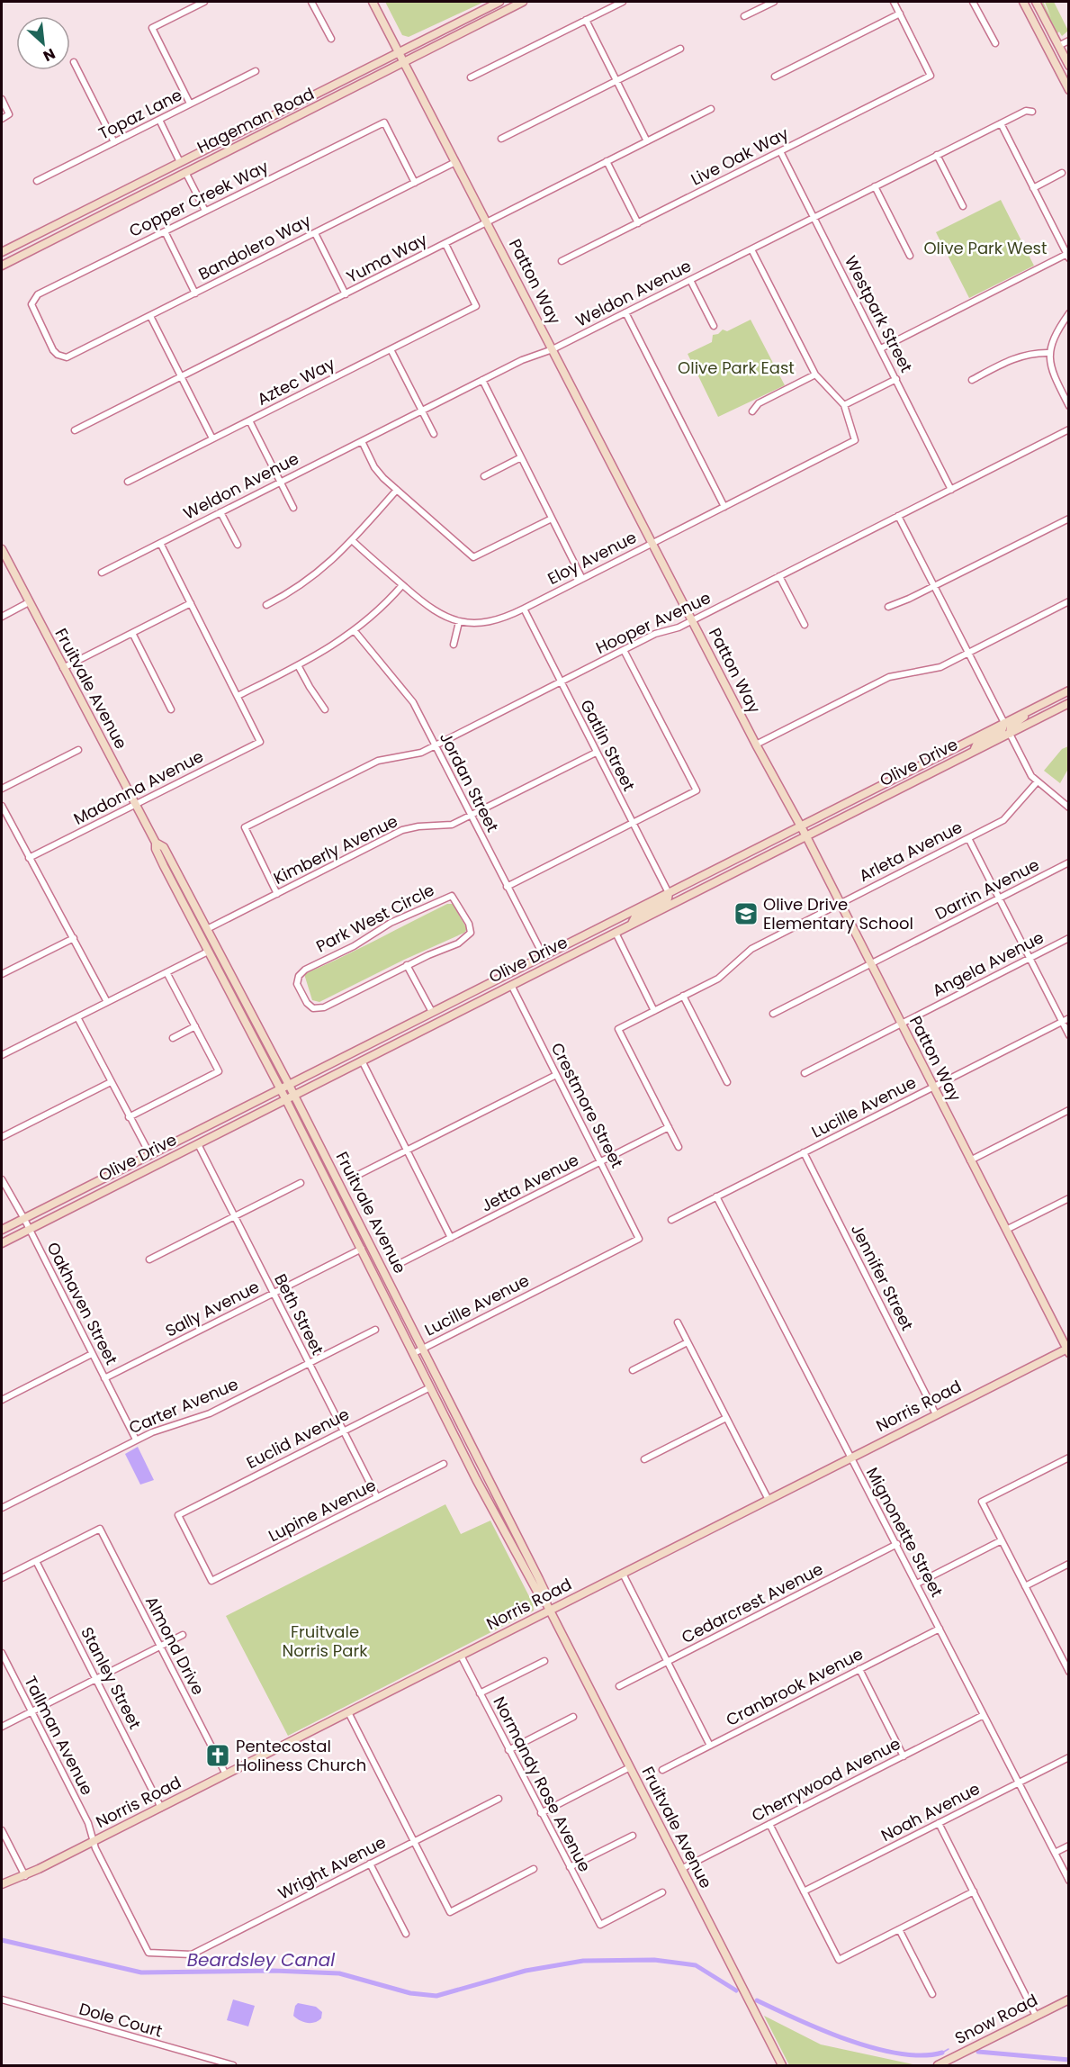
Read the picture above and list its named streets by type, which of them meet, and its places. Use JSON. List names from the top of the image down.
{
  "streets": {
    "main road": [
      "Hageman Road",
      "Patton Way",
      "Fruitvale Avenue",
      "Olive Drive",
      "Norris Road",
      "Snow Road"
    ],
    "street": [
      "Topaz Lane",
      "Live Oak Way",
      "Copper Creek Way",
      "Bandolero Way",
      "Yuma Way",
      "Weldon Avenue",
      "Westpark Street",
      "Aztec Way",
      "Eloy Avenue",
      "Hooper Avenue",
      "Gatlin Street",
      "Jordan Street",
      "Madonna Avenue",
      "Kimberly Avenue",
      "Arleta Avenue",
      "Darrin Avenue",
      "Park West Circle",
      "Angela Avenue",
      "Crestmore Street",
      "Lucille Avenue",
      "Jetta Avenue",
      "Jennifer Street",
      "Oakhaven Street",
      "Sally Avenue",
      "Beth Street",
      "Carter Avenue",
      "Euclid Avenue",
      "Lupine Avenue",
      "Mignonette Street",
      "Cedarcrest Avenue",
      "Almond Drive",
      "Stanley Street",
      "Cranbrook Avenue",
      "Tallman Avenue",
      "Cherrywood Avenue",
      "Normandy Rose Avenue",
      "Noah Avenue",
      "Wright Avenue",
      "Dole Court"
    ]
  },
  "crossings": [
    ["Hageman Road", "Patton Way"],
    ["Live Oak Way", "Westpark Street"],
    ["Copper Creek Way", "Bandolero Way"],
    ["Bandolero Way", "Patton Way"],
    ["Yuma Way", "Patton Way"],
    ["Yuma Way", "Aztec Way"],
    ["Patton Way", "Weldon Avenue"],
    ["Patton Way", "Eloy Avenue"],
    ["Patton Way", "Hooper Avenue"],
    ["Patton Way", "Olive Drive"],
    ["Patton Way", "Arleta Avenue"],
    ["Patton Way", "Darrin Avenue"],
    ["Patton Way", "Angela Avenue"],
    ["Patton Way", "Lucille Avenue"],
    ["Patton Way", "Norris Road"],
    ["Weldon Avenue", "Westpark Street"],
    ["Westpark Street", "Hooper Avenue"],
    ["Eloy Avenue", "Gatlin Street"],
    ["Hooper Avenue", "Gatlin Street"],
    ["Hooper Avenue", "Jordan Street"],
    ["Hooper Avenue", "Kimberly Avenue"],
    ["Fruitvale Avenue", "Olive Drive"],
    ["Fruitvale Avenue", "Madonna Avenue"],
    ["Fruitvale Avenue", "Kimberly Avenue"],
    ["Fruitvale Avenue", "Lucille Avenue"],
    ["Fruitvale Avenue", "Sally Avenue"],
    ["Fruitvale Avenue", "Norris Road"],
    ["Fruitvale Avenue", "Euclid Avenue"],
    ["Fruitvale Avenue", "Cherrywood Avenue"],
    ["Gatlin Street", "Olive Drive"],
    ["Gatlin Street", "Kimberly Avenue"],
    ["Olive Drive", "Jordan Street"],
    ["Olive Drive", "Crestmore Street"],
    ["Olive Drive", "Oakhaven Street"],
    ["Olive Drive", "Beth Street"],
    ["Jordan Street", "Kimberly Avenue"],
    ["Arleta Avenue", "Jetta Avenue"],
    ["Crestmore Street", "Lucille Avenue"],
    ["Crestmore Street", "Jetta Avenue"],
    ["Lucille Avenue", "Jennifer Street"],
    ["Lucille Avenue", "Mignonette Street"],
    ["Jennifer Street", "Norris Road"],
    ["Oakhaven Street", "Sally Avenue"],
    ["Oakhaven Street", "Carter Avenue"],
    ["Sally Avenue", "Beth Street"],
    ["Beth Street", "Carter Avenue"],
    ["Beth Street", "Euclid Avenue"],
    ["Beth Street", "Lupine Avenue"],
    ["Norris Road", "Mignonette Street"],
    ["Norris Road", "Almond Drive"],
    ["Norris Road", "Stanley Street"],
    ["Norris Road", "Tallman Avenue"],
    ["Norris Road", "Normandy Rose Avenue"],
    ["Euclid Avenue", "Lupine Avenue"],
    ["Mignonette Street", "Cedarcrest Avenue"],
    ["Mignonette Street", "Cranbrook Avenue"],
    ["Mignonette Street", "Cherrywood Avenue"],
    ["Mignonette Street", "Noah Avenue"],
    ["Almond Drive", "Stanley Street"],
    ["Tallman Avenue", "Wright Avenue"]
  ],
  "water": ["Beardsley Canal"],
  "parks": ["Olive Park West", "Olive Park East", "Fruitvale Norris Park"],
  "places": {
    "school or university": ["Olive Drive Elementary School"],
    "church": ["Pentecostal Holiness Church"]
  },
  "north": "bottom right"
}
